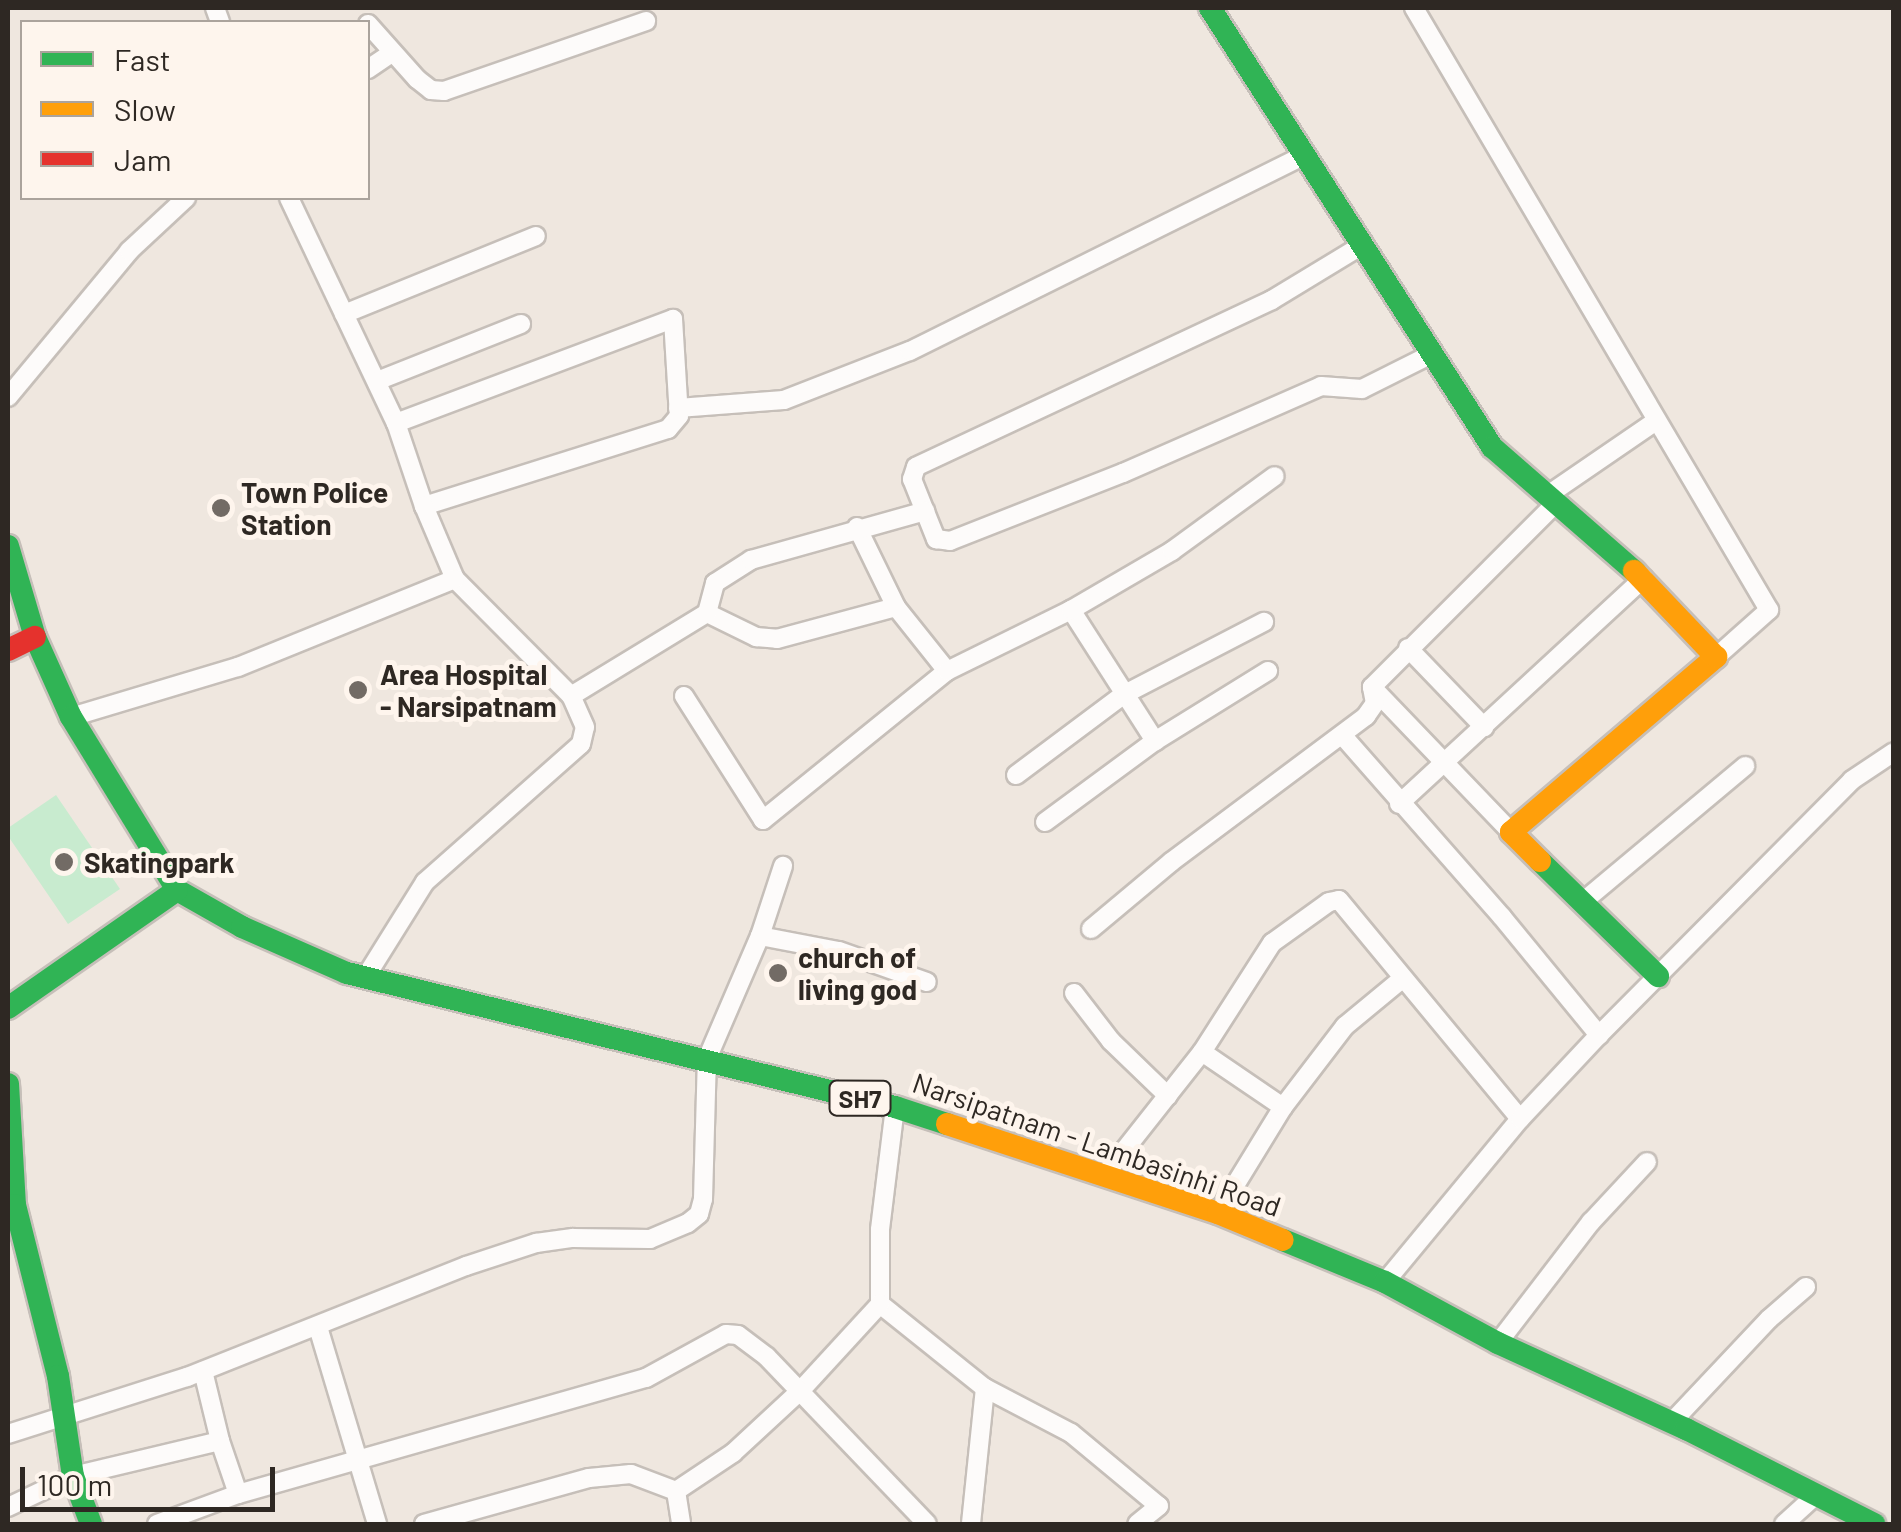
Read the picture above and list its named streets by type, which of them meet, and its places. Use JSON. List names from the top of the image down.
{
  "streets": {
    "main road": ["SH7", "Narsipatnam - Lambasinhi Road"]
  },
  "places": [
    "Town Police Station",
    "Area Hospital - Narsipatnam",
    "Skatingpark",
    "church of living god"
  ],
  "legend": ["Fast", "Slow", "Jam"],
  "scale_bar": "100 m"
}
